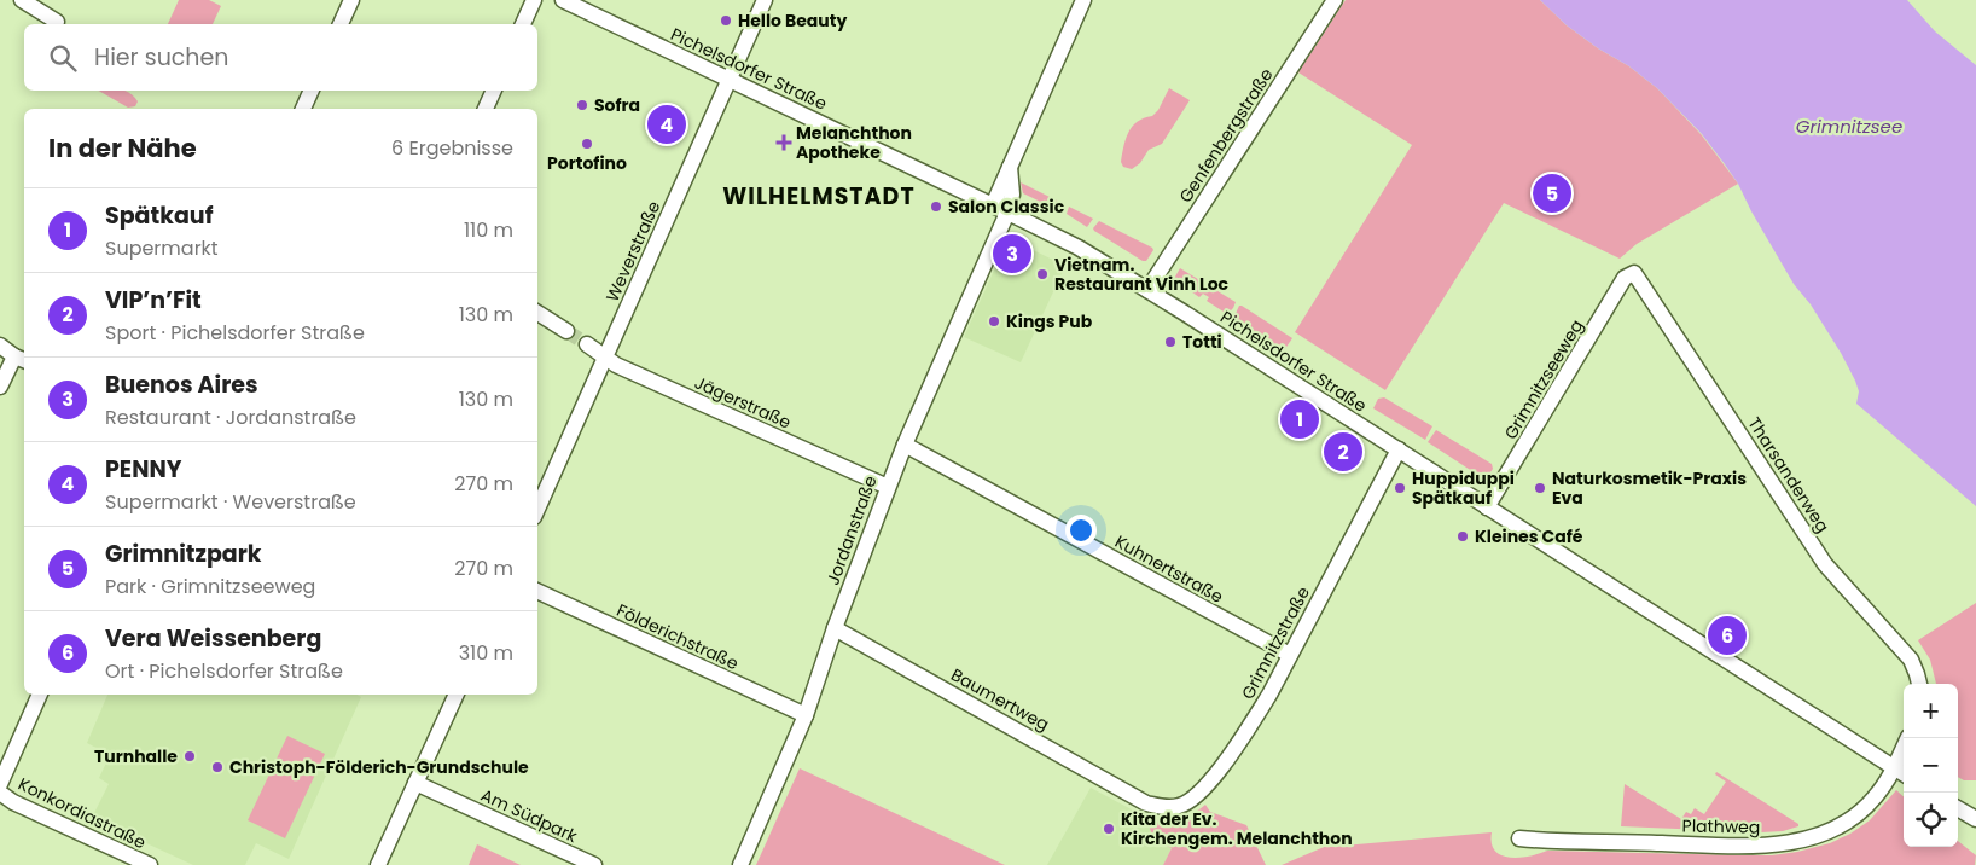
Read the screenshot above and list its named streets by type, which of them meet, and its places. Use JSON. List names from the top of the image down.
{
  "streets": {
    "street": [
      "Pichelsdorfer Straße",
      "Genfenbergstraße",
      "Weverstraße",
      "Grimnitzseeweg",
      "Jägerstraße",
      "Tharsanderweg",
      "Jordanstraße",
      "Kuhnertstraße",
      "Földerichstraße",
      "Grimnitzstraße",
      "Baumertweg",
      "Konkordiastraße",
      "Am Südpark",
      "Plathweg"
    ]
  },
  "crossings": [
    ["Pichelsdorfer Straße", "Genfenbergstraße"],
    ["Pichelsdorfer Straße", "Weverstraße"],
    ["Pichelsdorfer Straße", "Grimnitzseeweg"],
    ["Pichelsdorfer Straße", "Jordanstraße"],
    ["Pichelsdorfer Straße", "Grimnitzstraße"],
    ["Pichelsdorfer Straße", "Plathweg"],
    ["Weverstraße", "Jägerstraße"],
    ["Grimnitzseeweg", "Tharsanderweg"],
    ["Jägerstraße", "Jordanstraße"],
    ["Jordanstraße", "Kuhnertstraße"],
    ["Jordanstraße", "Földerichstraße"],
    ["Jordanstraße", "Baumertweg"],
    ["Kuhnertstraße", "Grimnitzstraße"],
    ["Grimnitzstraße", "Baumertweg"]
  ],
  "districts": ["WILHELMSTADT"],
  "water": ["Grimnitzsee"],
  "places": {
    "other": [
      "Hello Beauty",
      "Sofra",
      "Portofino",
      "Salon Classic",
      "Vietnam. Restaurant Vinh Loc",
      "Kings Pub",
      "Totti",
      "Huppiduppi Spätkauf",
      "Naturkosmetik-Praxis Eva",
      "Kleines Café",
      "Turnhalle",
      "Christoph-Földerich-Grundschule",
      "Kita der Ev. Kirchengem. Melanchthon"
    ],
    "health": ["Melanchthon Apotheke"]
  },
  "page": {
    "search": "Hier suchen",
    "pins": [
      "4",
      "5",
      "3",
      "1",
      "2",
      "6"
    ],
    "heading": ["In der Nähe", "6 Ergebnisse"],
    "list": [
      {
        "mark": "1",
        "name": "Spätkauf",
        "note": "Supermarkt",
        "value": "110 m"
      },
      {
        "mark": "2",
        "name": "VIP’n’Fit",
        "note": "Sport · Pichelsdorfer Straße",
        "value": "130 m"
      },
      {
        "mark": "3",
        "name": "Buenos Aires",
        "note": "Restaurant · Jordanstraße",
        "value": "130 m"
      },
      {
        "mark": "4",
        "name": "PENNY",
        "note": "Supermarkt · Weverstraße",
        "value": "270 m"
      },
      {
        "mark": "5",
        "name": "Grimnitzpark",
        "note": "Park · Grimnitzseeweg",
        "value": "270 m"
      },
      {
        "mark": "6",
        "name": "Vera Weissenberg",
        "note": "Ort · Pichelsdorfer Straße",
        "value": "310 m"
      }
    ],
    "map_buttons": ["+", "−"]
  }
}
